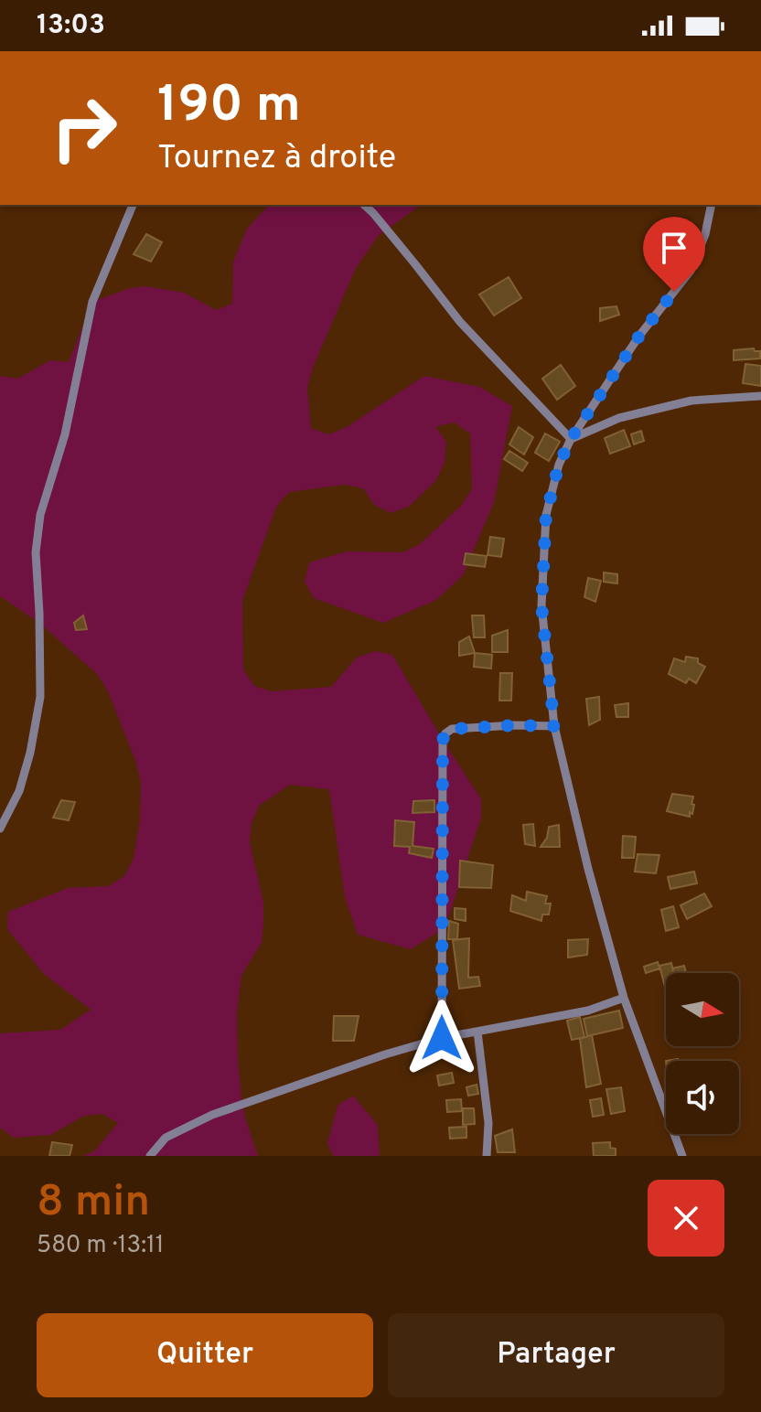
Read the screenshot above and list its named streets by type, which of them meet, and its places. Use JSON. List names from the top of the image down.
{
  "north": "right",
  "page": {
    "status": "13:03",
    "turn": ["190 m", "Tournez à droite"],
    "heading": ["8 min", "580 m · 13:11"],
    "buttons": ["Quitter", "Partager"]
  }
}
